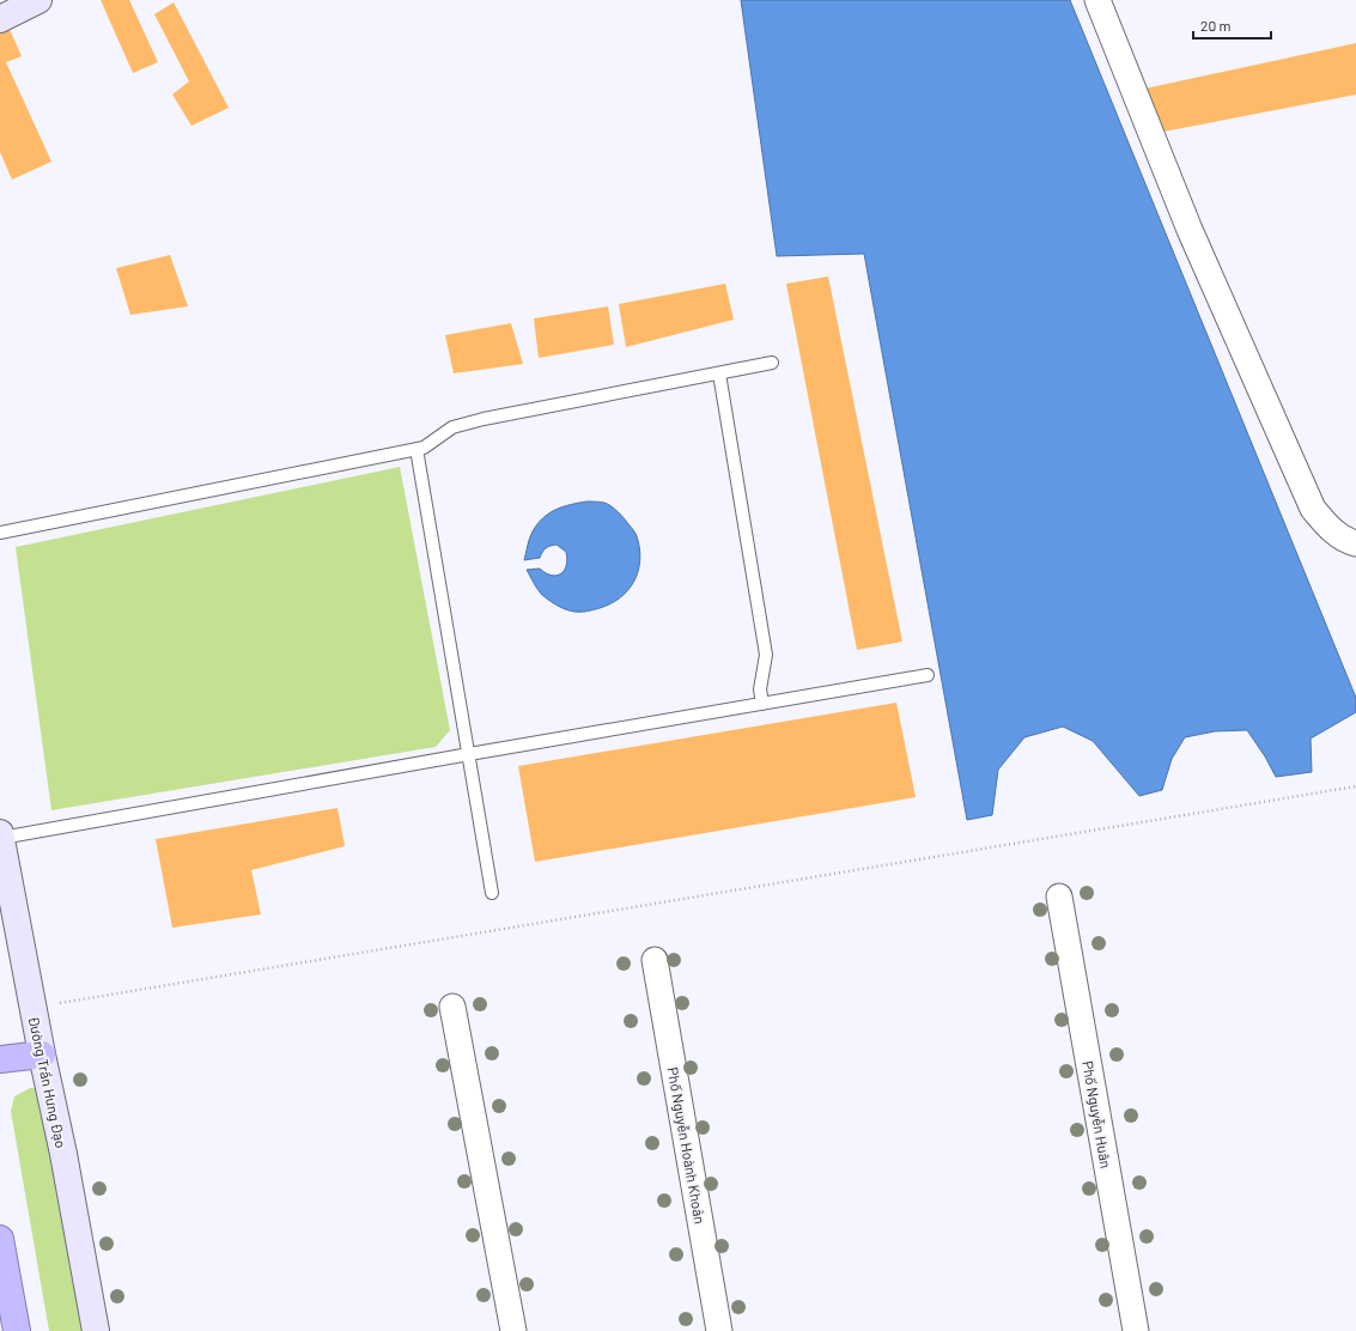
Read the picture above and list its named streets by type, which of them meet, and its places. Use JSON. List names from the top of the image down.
{
  "streets": {
    "main road": ["Đường Trần Hưng Đạo"],
    "street": ["Phố Nguyễn Huân", "Phố Nguyễn Hoành Khoản"]
  },
  "scale_bar": "20 m"
}
